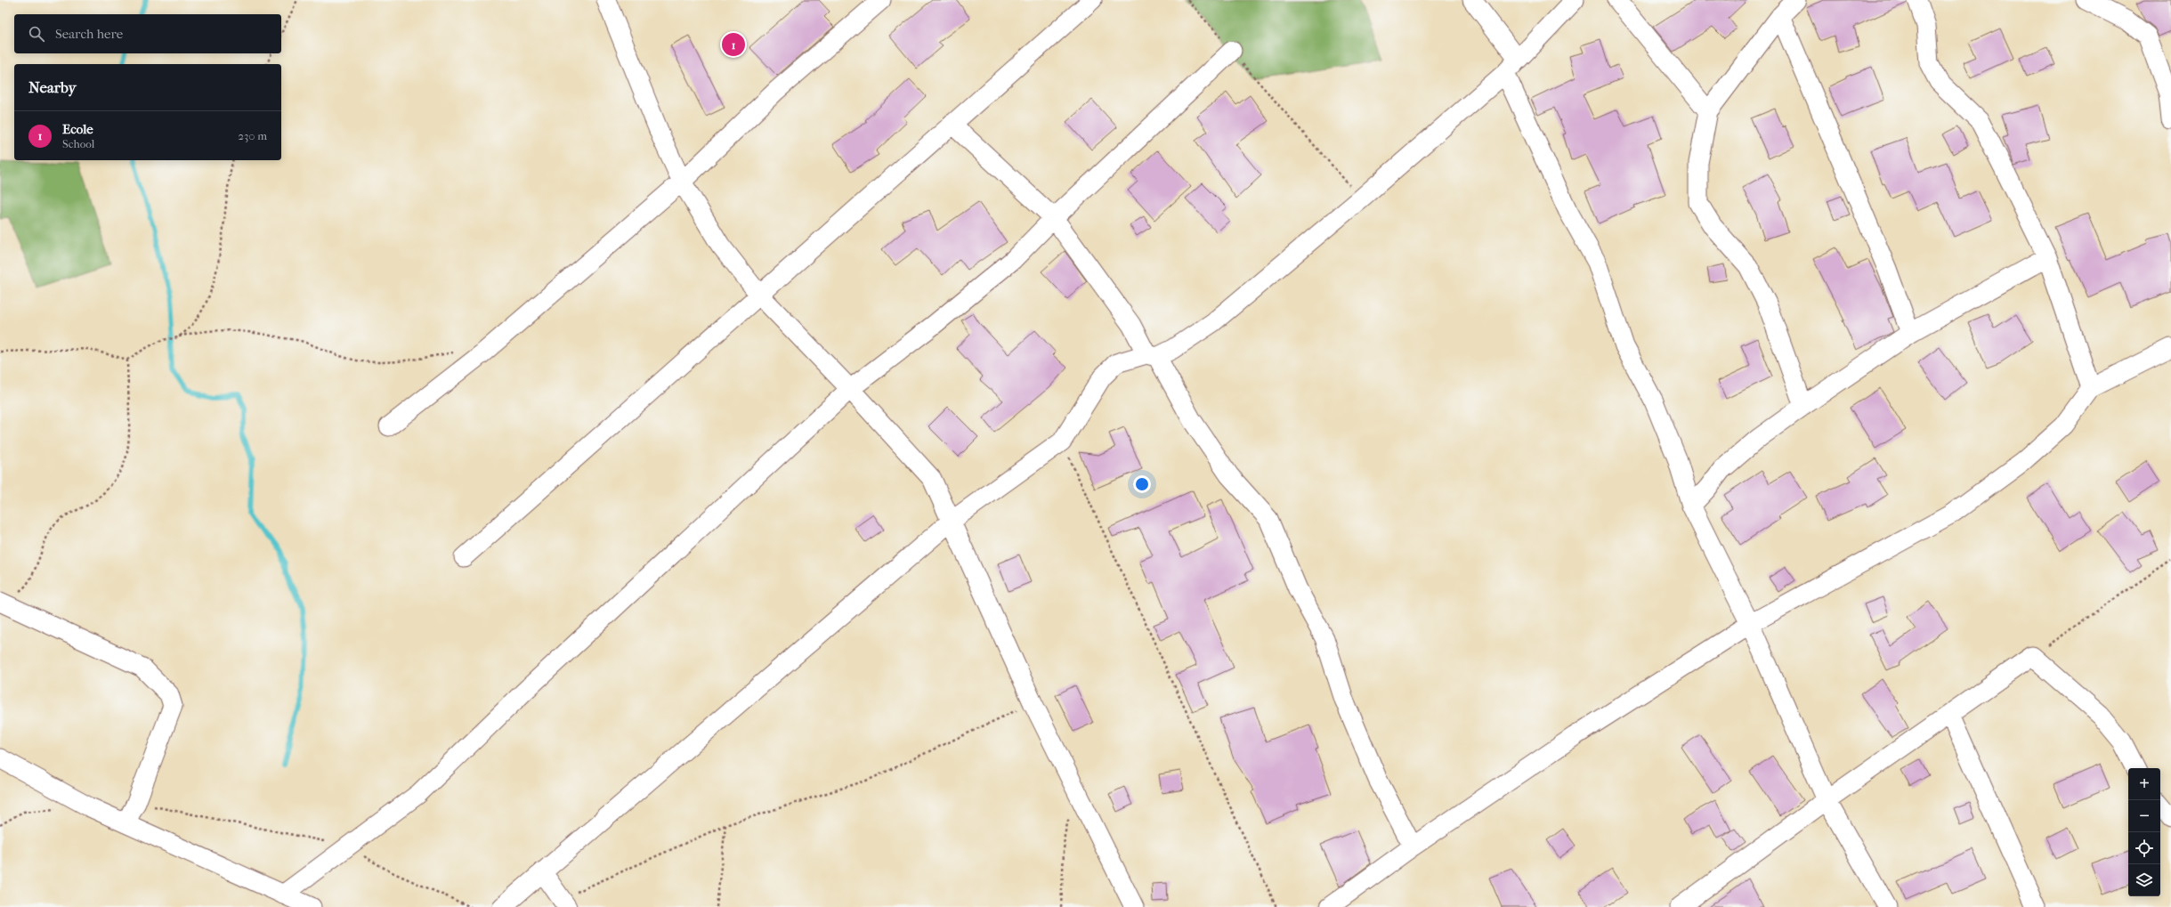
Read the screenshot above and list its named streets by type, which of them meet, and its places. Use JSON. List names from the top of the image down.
{
  "page": {
    "search": "Search here",
    "pins": "1",
    "heading": "Nearby",
    "list": [
      {
        "mark": "1",
        "name": "Ecole",
        "note": "School",
        "value": "230 m"
      }
    ],
    "map_buttons": ["+", "−"]
  }
}
